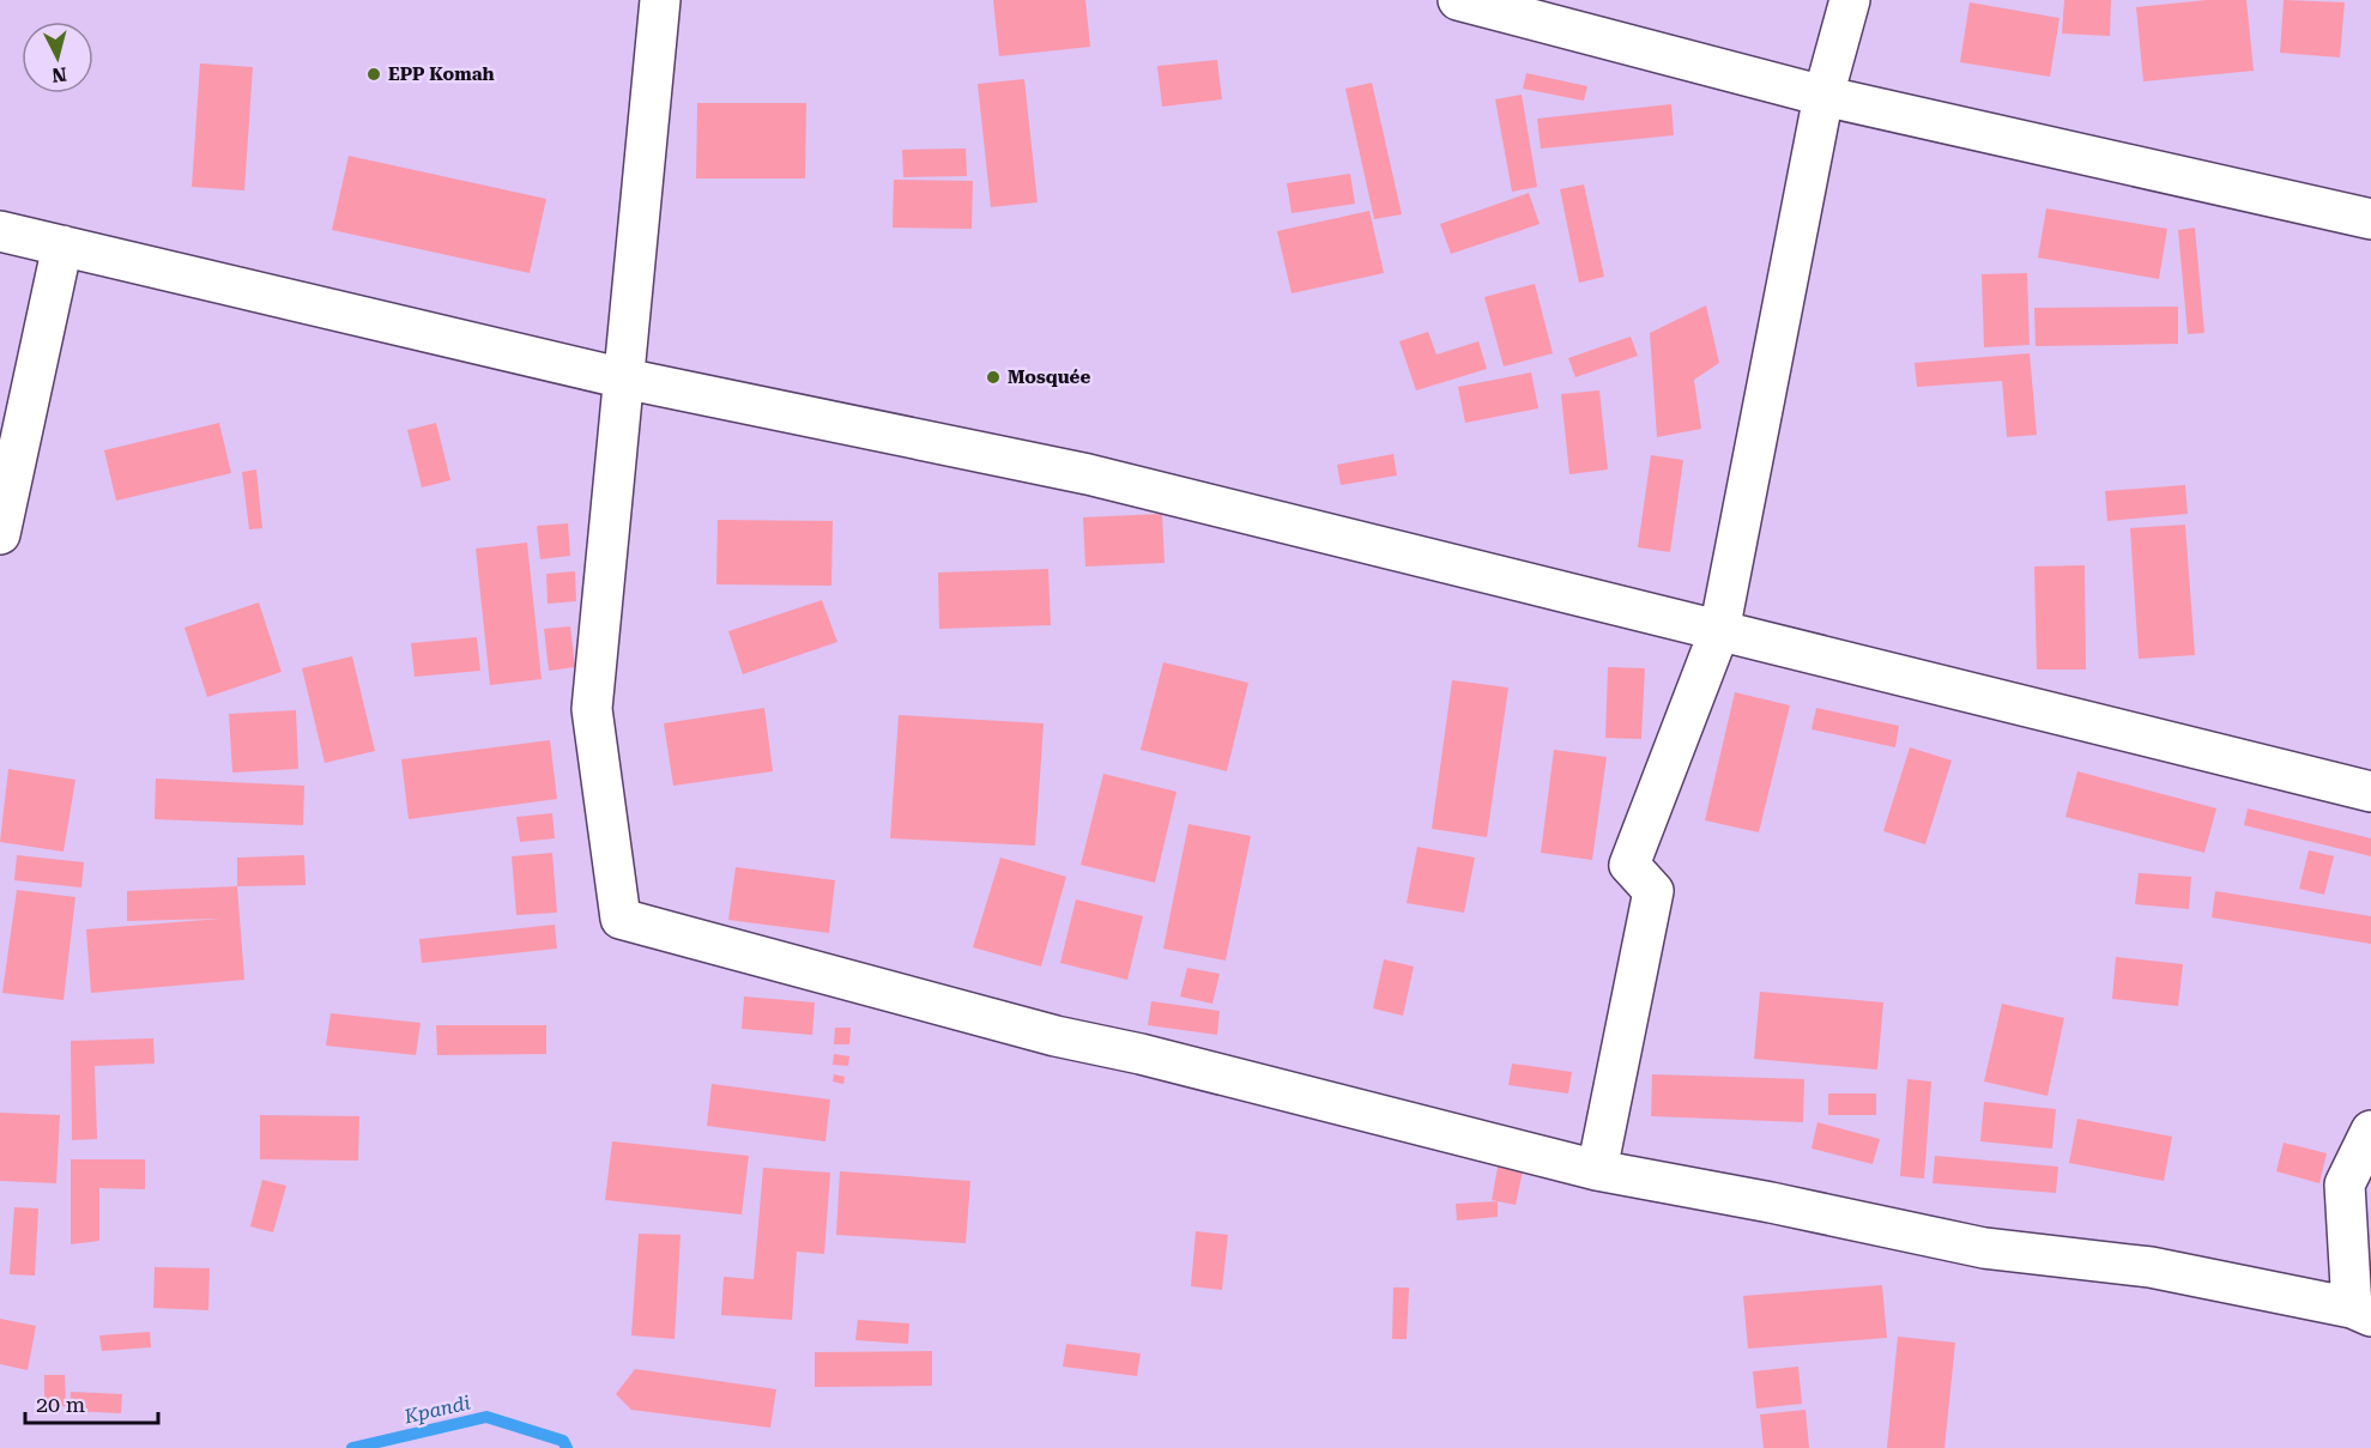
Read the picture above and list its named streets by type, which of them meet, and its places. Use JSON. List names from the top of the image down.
{
  "water": ["Kpandi"],
  "places": ["EPP Komah", "Mosquée"],
  "scale_bar": "20 m",
  "north": "bottom"
}
